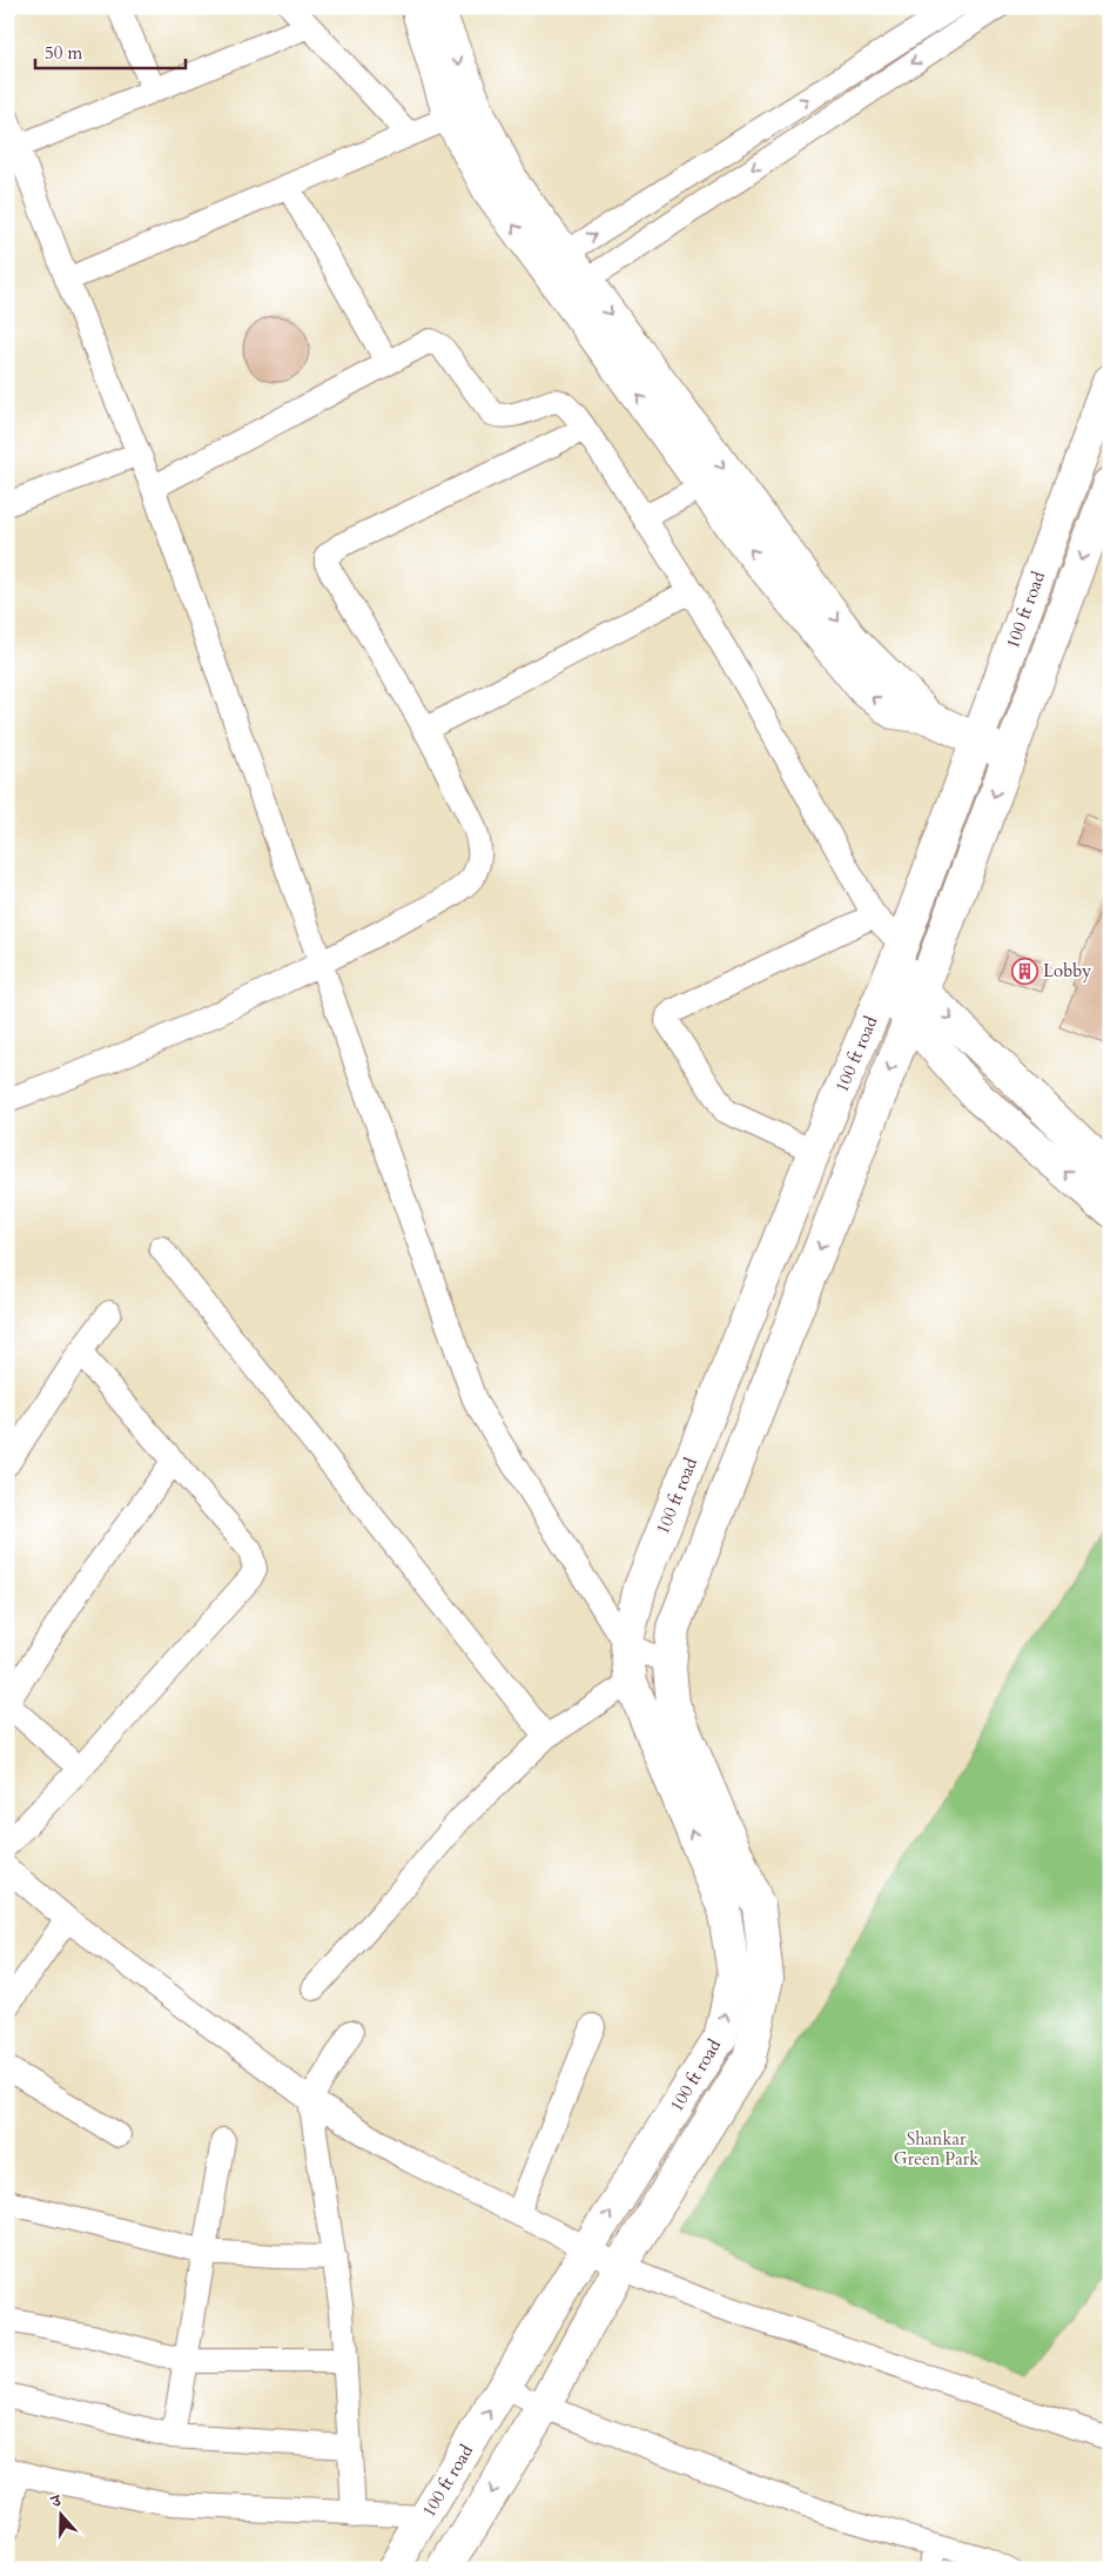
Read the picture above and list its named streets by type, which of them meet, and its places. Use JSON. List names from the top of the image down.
{
  "streets": {
    "main road": ["100 ft road"]
  },
  "parks": ["Shankar Green Park"],
  "places": {
    "building": ["Lobby"]
  },
  "scale_bar": "50 m",
  "north": "top"
}
